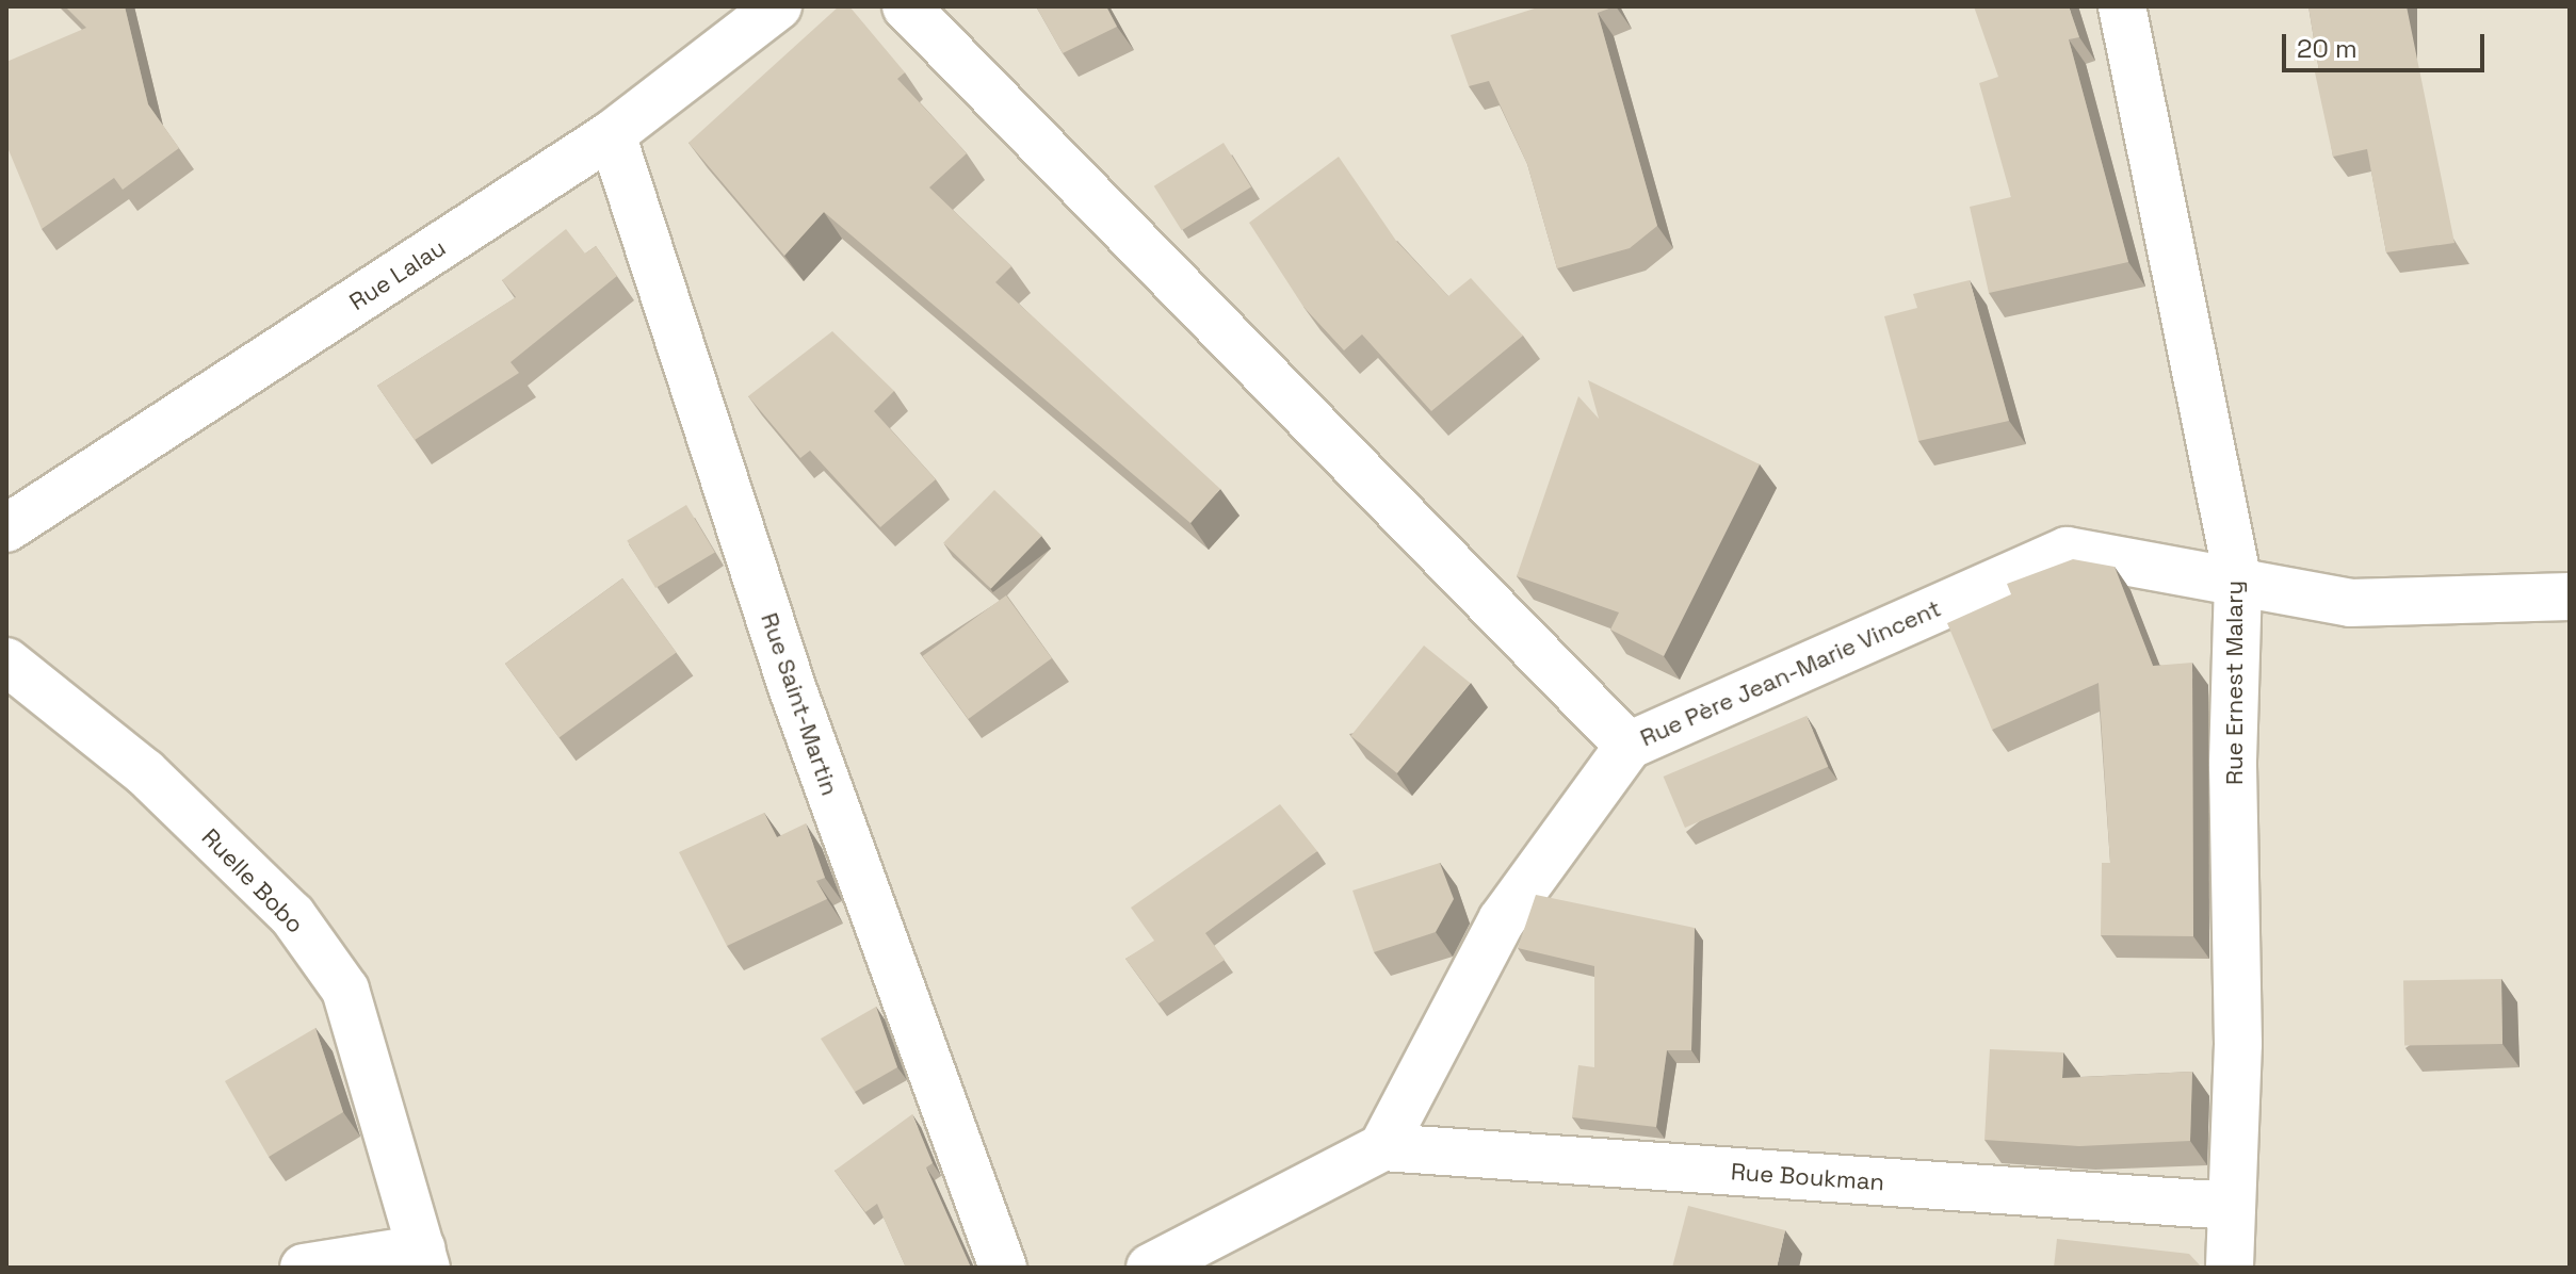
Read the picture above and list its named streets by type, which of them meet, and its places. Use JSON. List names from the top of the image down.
{
  "streets": {
    "street": [
      "Rue Lalau",
      "Rue Père Jean-Marie Vincent",
      "Rue Ernest Malary",
      "Rue Saint-Martin",
      "Ruelle Bobo",
      "Rue Boukman"
    ]
  },
  "crossings": [
    ["Rue Lalau", "Rue Saint-Martin"],
    ["Rue Père Jean-Marie Vincent", "Rue Ernest Malary"],
    ["Rue Père Jean-Marie Vincent", "Rue Boukman"],
    ["Rue Ernest Malary", "Rue Boukman"]
  ],
  "scale_bar": "20 m"
}
